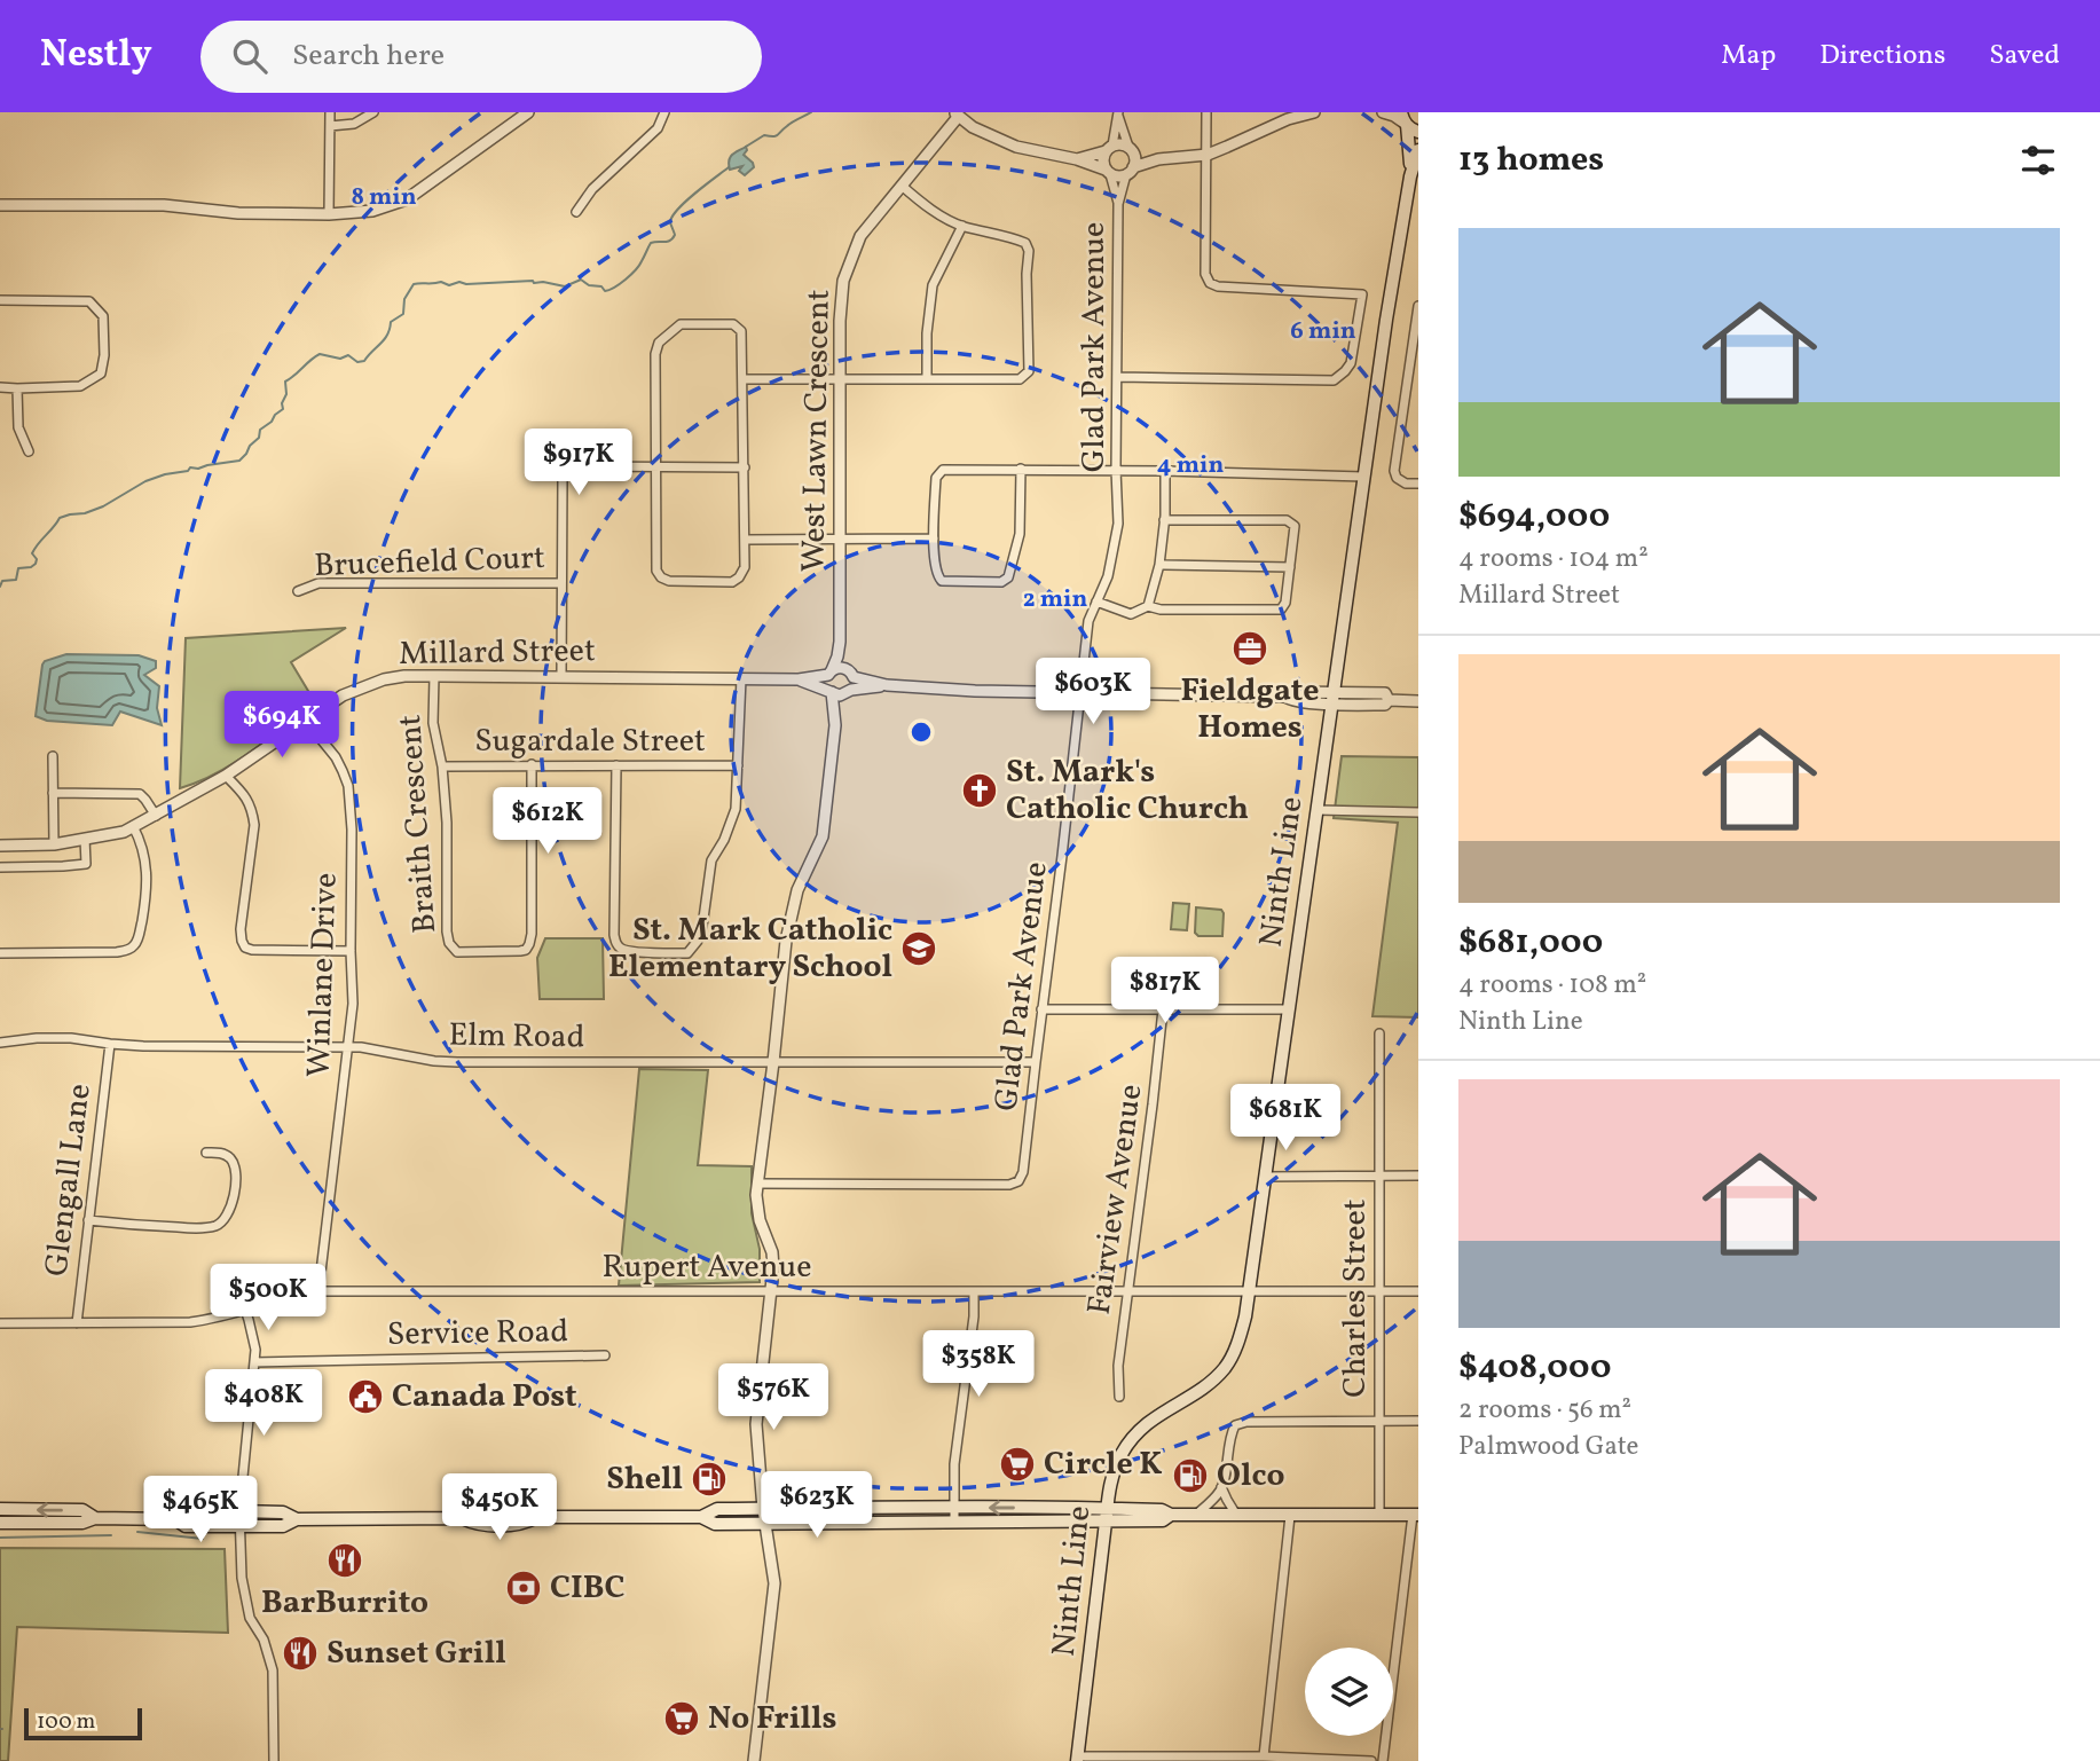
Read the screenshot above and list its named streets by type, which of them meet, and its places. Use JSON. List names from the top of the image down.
{
  "streets": {
    "main road": ["Ninth Line"],
    "street": [
      "Glad Park Avenue",
      "West Lawn Crescent",
      "Brucefield Court",
      "Millard Street",
      "Sugardale Street",
      "Braith Crescent",
      "Winlane Drive",
      "Elm Road",
      "Glengall Lane",
      "Fairview Avenue",
      "Rupert Avenue",
      "Charles Street",
      "Service Road"
    ]
  },
  "crossings": [
    ["Glad Park Avenue", "Elm Road"],
    ["West Lawn Crescent", "Millard Street"],
    ["Millard Street", "Braith Crescent"],
    ["Millard Street", "Winlane Drive"],
    ["Sugardale Street", "Braith Crescent"],
    ["Ninth Line", "Rupert Avenue"],
    ["Winlane Drive", "Elm Road"],
    ["Winlane Drive", "Rupert Avenue"],
    ["Elm Road", "Glengall Lane"],
    ["Glengall Lane", "Rupert Avenue"],
    ["Fairview Avenue", "Rupert Avenue"],
    ["Rupert Avenue", "Charles Street"]
  ],
  "places": {
    "office": ["Fieldgate Homes"],
    "church": ["St. Mark's Catholic Church"],
    "school or university": ["St. Mark Catholic Elementary School"],
    "public building": ["Canada Post"],
    "supermarket": ["Circle K", "No Frills"],
    "fuel station": ["Olco", "Shell"],
    "restaurant": ["BarBurrito", "Sunset Grill"],
    "bank": ["CIBC"]
  },
  "scale_bar": "100 m",
  "page": {
    "header": "Nestly",
    "search": "Search here",
    "nav": ["Map", "Directions", "Saved"],
    "heading": "13 homes",
    "list": [
      {
        "name": "$694,000",
        "note": "4 rooms · 104 m² · Millard Street"
      },
      {
        "name": "$681,000",
        "note": "4 rooms · 108 m² · Ninth Line"
      },
      {
        "name": "$408,000",
        "note": "2 rooms · 56 m² · Palmwood Gate"
      }
    ],
    "price": [
      "$917K",
      "$603K",
      "$694K",
      "$612K",
      "$817K",
      "$681K",
      "$500K",
      "$358K",
      "$576K",
      "$408K",
      "$623K",
      "$450K",
      "$465K"
    ],
    "scale": "100 m"
  },
  "rings": [
    "8 min",
    "6 min",
    "4 min",
    "2 min"
  ]
}
